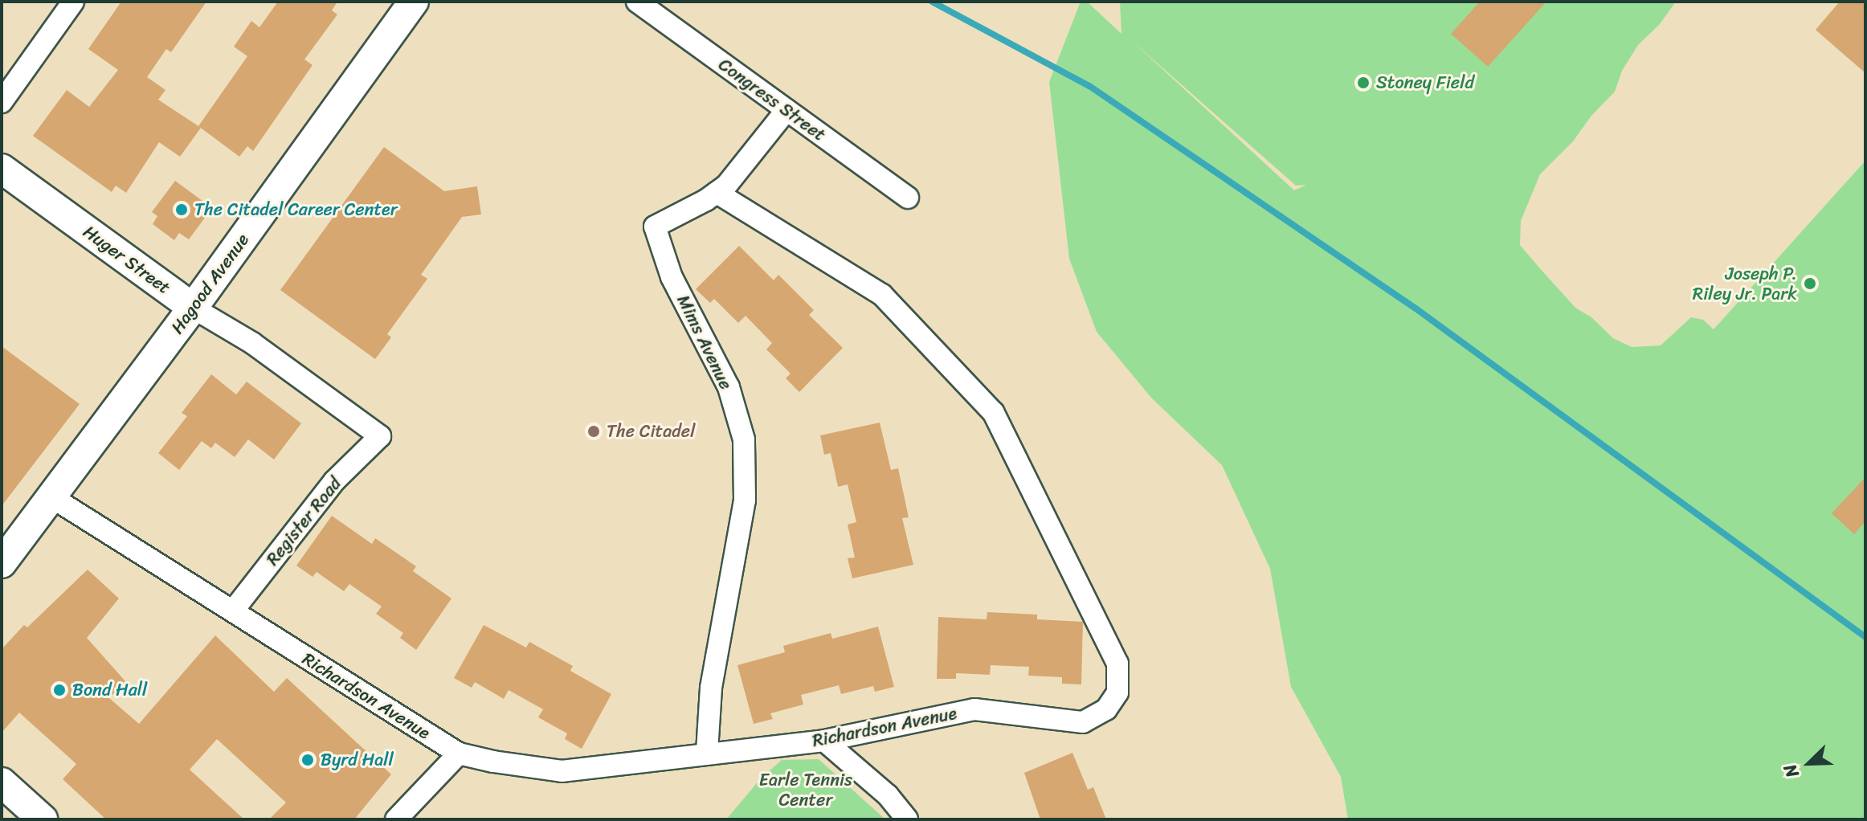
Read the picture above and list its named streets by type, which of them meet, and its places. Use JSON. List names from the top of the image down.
{
  "streets": {
    "street": [
      "Congress Street",
      "Huger Street",
      "Hagood Avenue",
      "Mims Avenue",
      "Register Road",
      "Richardson Avenue"
    ]
  },
  "crossings": [
    ["Congress Street", "Mims Avenue"],
    ["Huger Street", "Hagood Avenue"],
    ["Huger Street", "Register Road"],
    ["Hagood Avenue", "Richardson Avenue"],
    ["Mims Avenue", "Richardson Avenue"],
    ["Register Road", "Richardson Avenue"]
  ],
  "parks": ["Earle Tennis Center"],
  "places": [
    "Stoney Field",
    "The Citadel Career Center",
    "Joseph P. Riley Jr. Park",
    "The Citadel",
    "Bond Hall",
    "Byrd Hall"
  ],
  "north": "bottom left"
}
